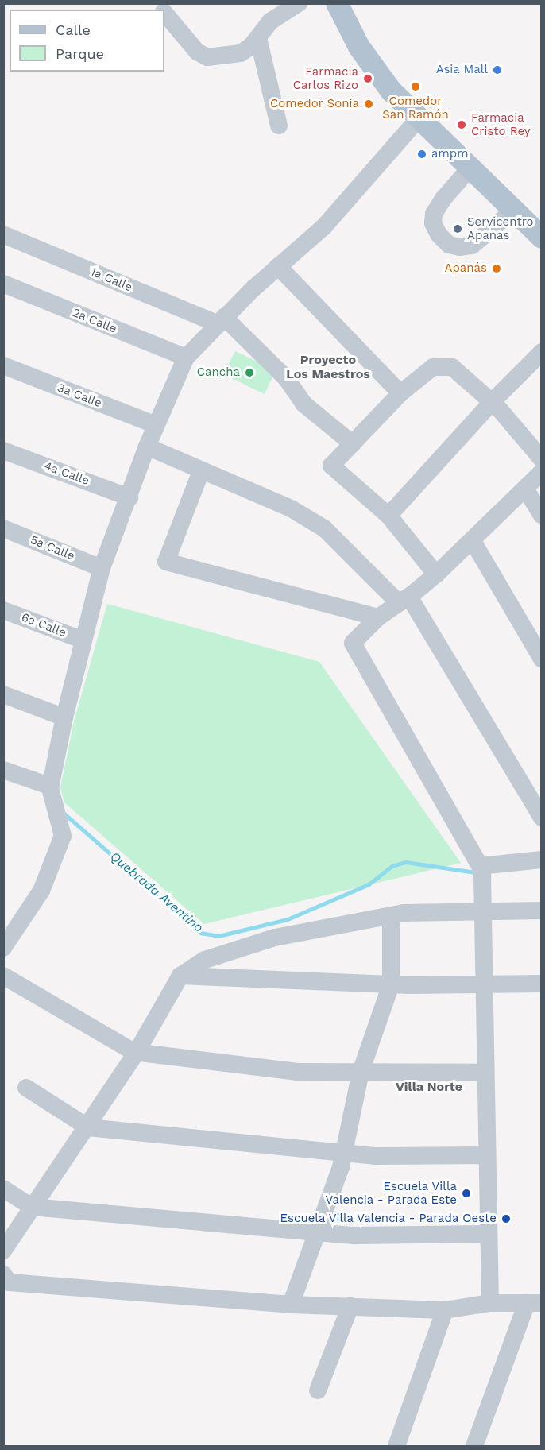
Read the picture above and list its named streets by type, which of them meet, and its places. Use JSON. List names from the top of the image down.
{
  "streets": {
    "street": [
      "1a Calle",
      "2a Calle",
      "3a Calle",
      "4a Calle",
      "5a Calle",
      "6a Calle"
    ]
  },
  "districts": ["Proyecto Los Maestros", "Villa Norte"],
  "water": ["Quebrada Aventino"],
  "places": [
    "Asia Mall",
    "Farmacia Carlos Rizo",
    "Comedor San Ramón",
    "Comedor Sonia",
    "Farmacia Cristo Rey",
    "ampm",
    "Servicentro Apanas",
    "Apanás",
    "Cancha",
    "Escuela Villa Valencia - Parada Este",
    "Escuela Villa Valencia - Parada Oeste"
  ],
  "legend": ["Calle", "Parque"]
}
